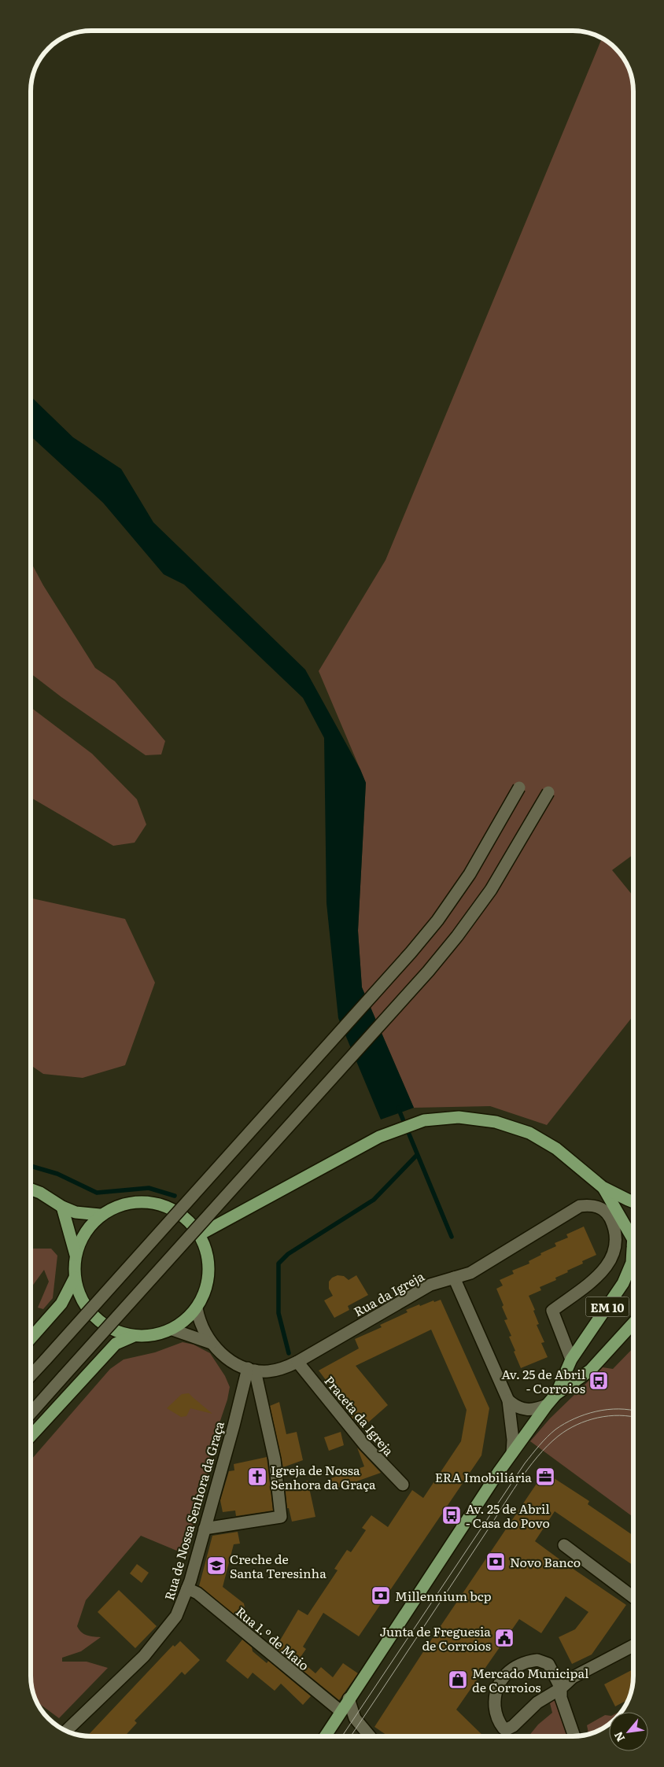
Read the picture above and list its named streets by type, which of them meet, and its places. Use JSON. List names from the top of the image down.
{
  "streets": {
    "main road": ["EM 10"],
    "street": [
      "Rua da Igreja",
      "Praceta da Igreja",
      "Rua de Nossa Senhora da Graça",
      "Rua 1.º de Maio"
    ]
  },
  "crossings": [
    ["Rua da Igreja", "EM 10"],
    ["Rua da Igreja", "Praceta da Igreja"],
    ["Rua da Igreja", "Rua de Nossa Senhora da Graça"],
    ["Rua de Nossa Senhora da Graça", "Rua 1.º de Maio"]
  ],
  "places": {
    "bus stop": ["Av. 25 de Abril - Corroios", "Av. 25 de Abril - Casa do Povo"],
    "church": ["Igreja de Nossa Senhora da Graça"],
    "office": ["ERA Imobiliária"],
    "bank": ["Novo Banco", "Millennium bcp"],
    "school or university": ["Creche de Santa Teresinha"],
    "public building": ["Junta de Freguesia de Corroios"],
    "shop": ["Mercado Municipal de Corroios"]
  },
  "north": "bottom left"
}
